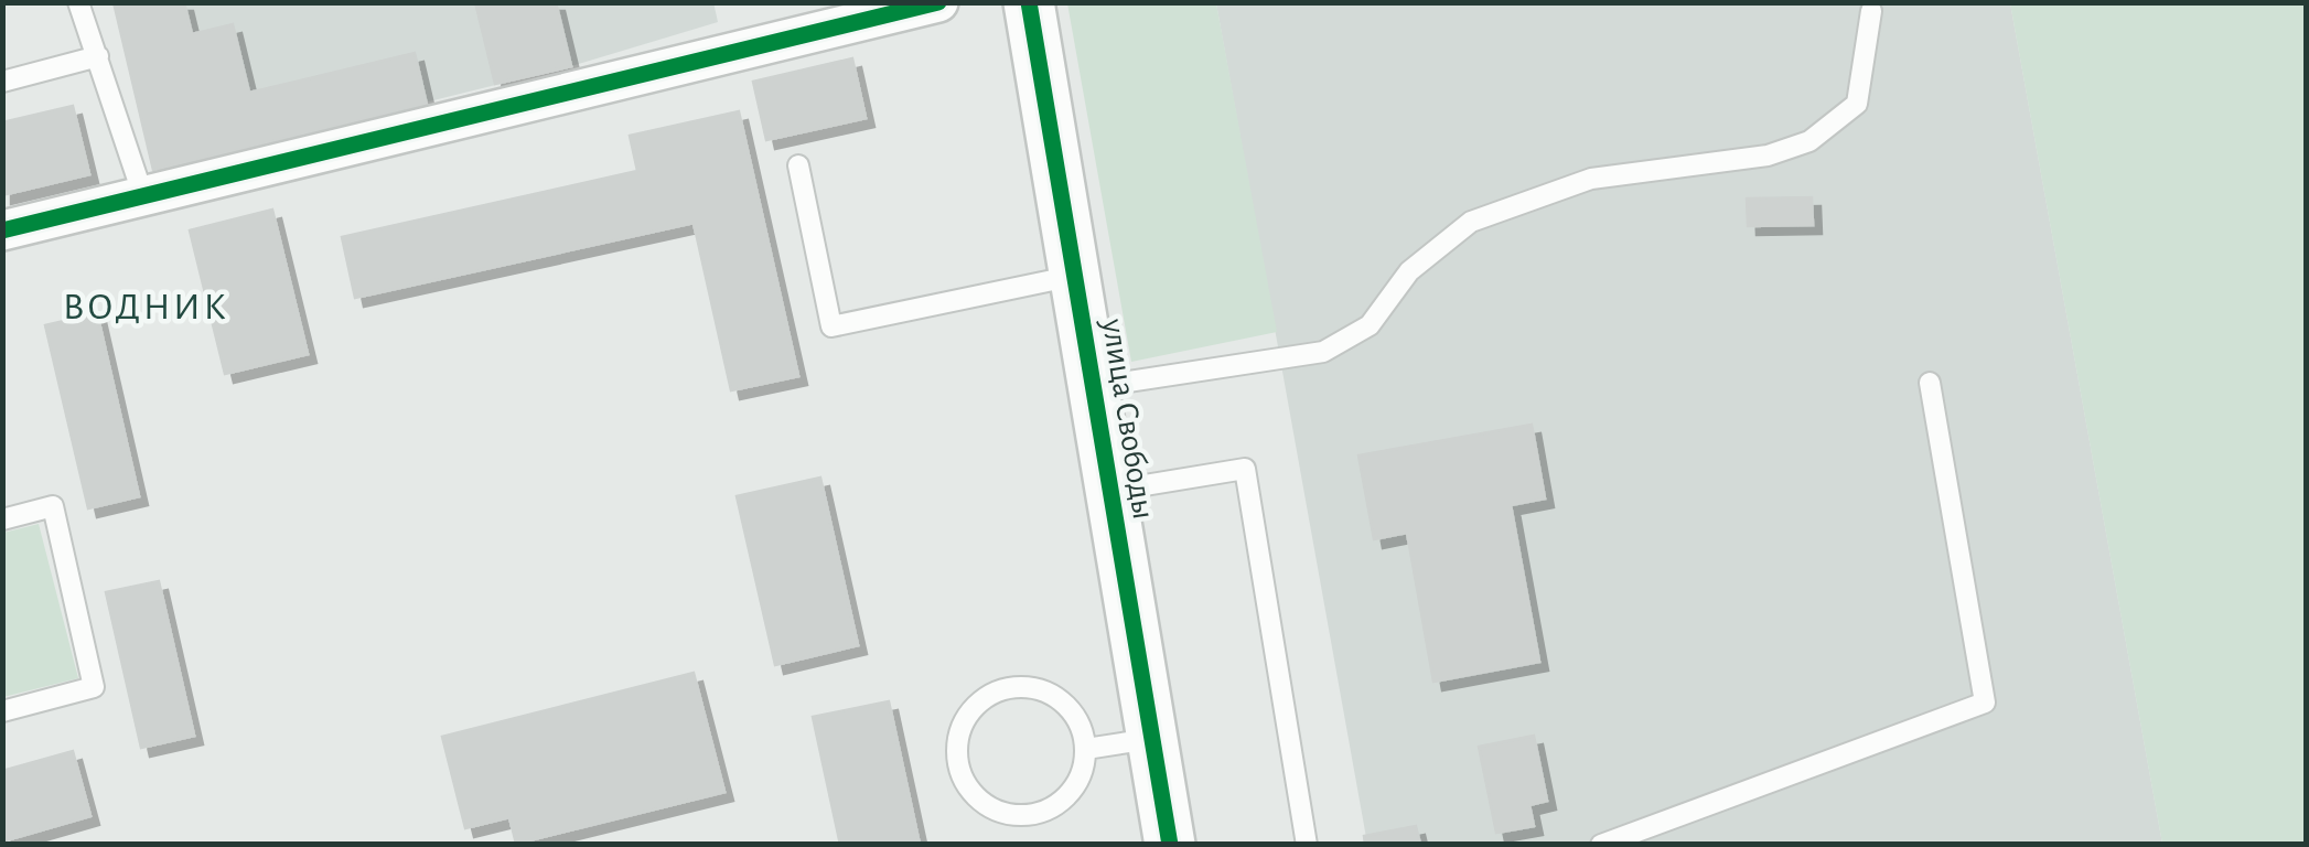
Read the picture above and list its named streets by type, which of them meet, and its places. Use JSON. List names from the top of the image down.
{
  "streets": {
    "street": ["улица Свободы"]
  },
  "districts": ["ВОДНИК"]
}
